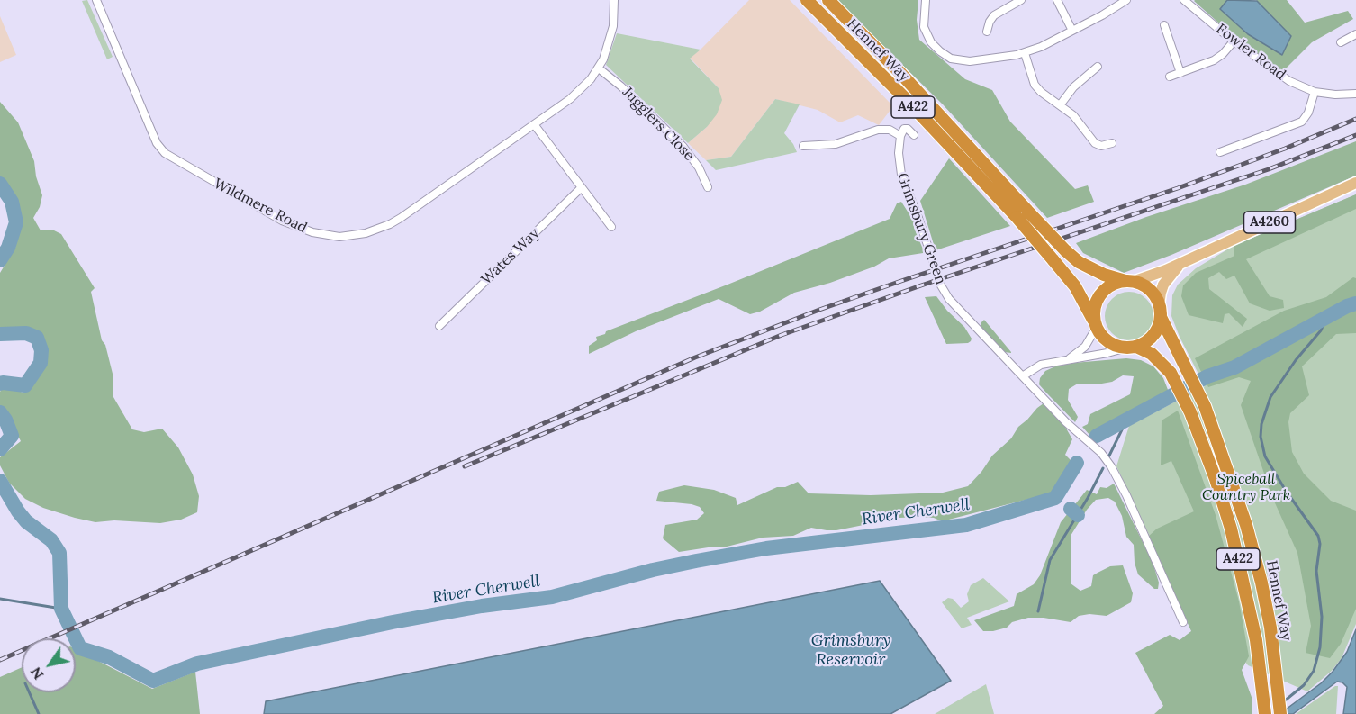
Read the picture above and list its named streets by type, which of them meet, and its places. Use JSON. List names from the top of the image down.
{
  "streets": {
    "highway": ["Hennef Way", "A422"],
    "main road": ["A4260"],
    "street": [
      "Fowler Road",
      "Jugglers Close",
      "Wildmere Road",
      "Grimsbury Green",
      "Wates Way"
    ]
  },
  "crossings": [
    ["Hennef Way", "A4260"],
    ["Jugglers Close", "Wildmere Road"]
  ],
  "water": ["River Cherwell", "Grimsbury Reservoir"],
  "parks": ["Spiceball Country Park"],
  "north": "bottom left"
}
